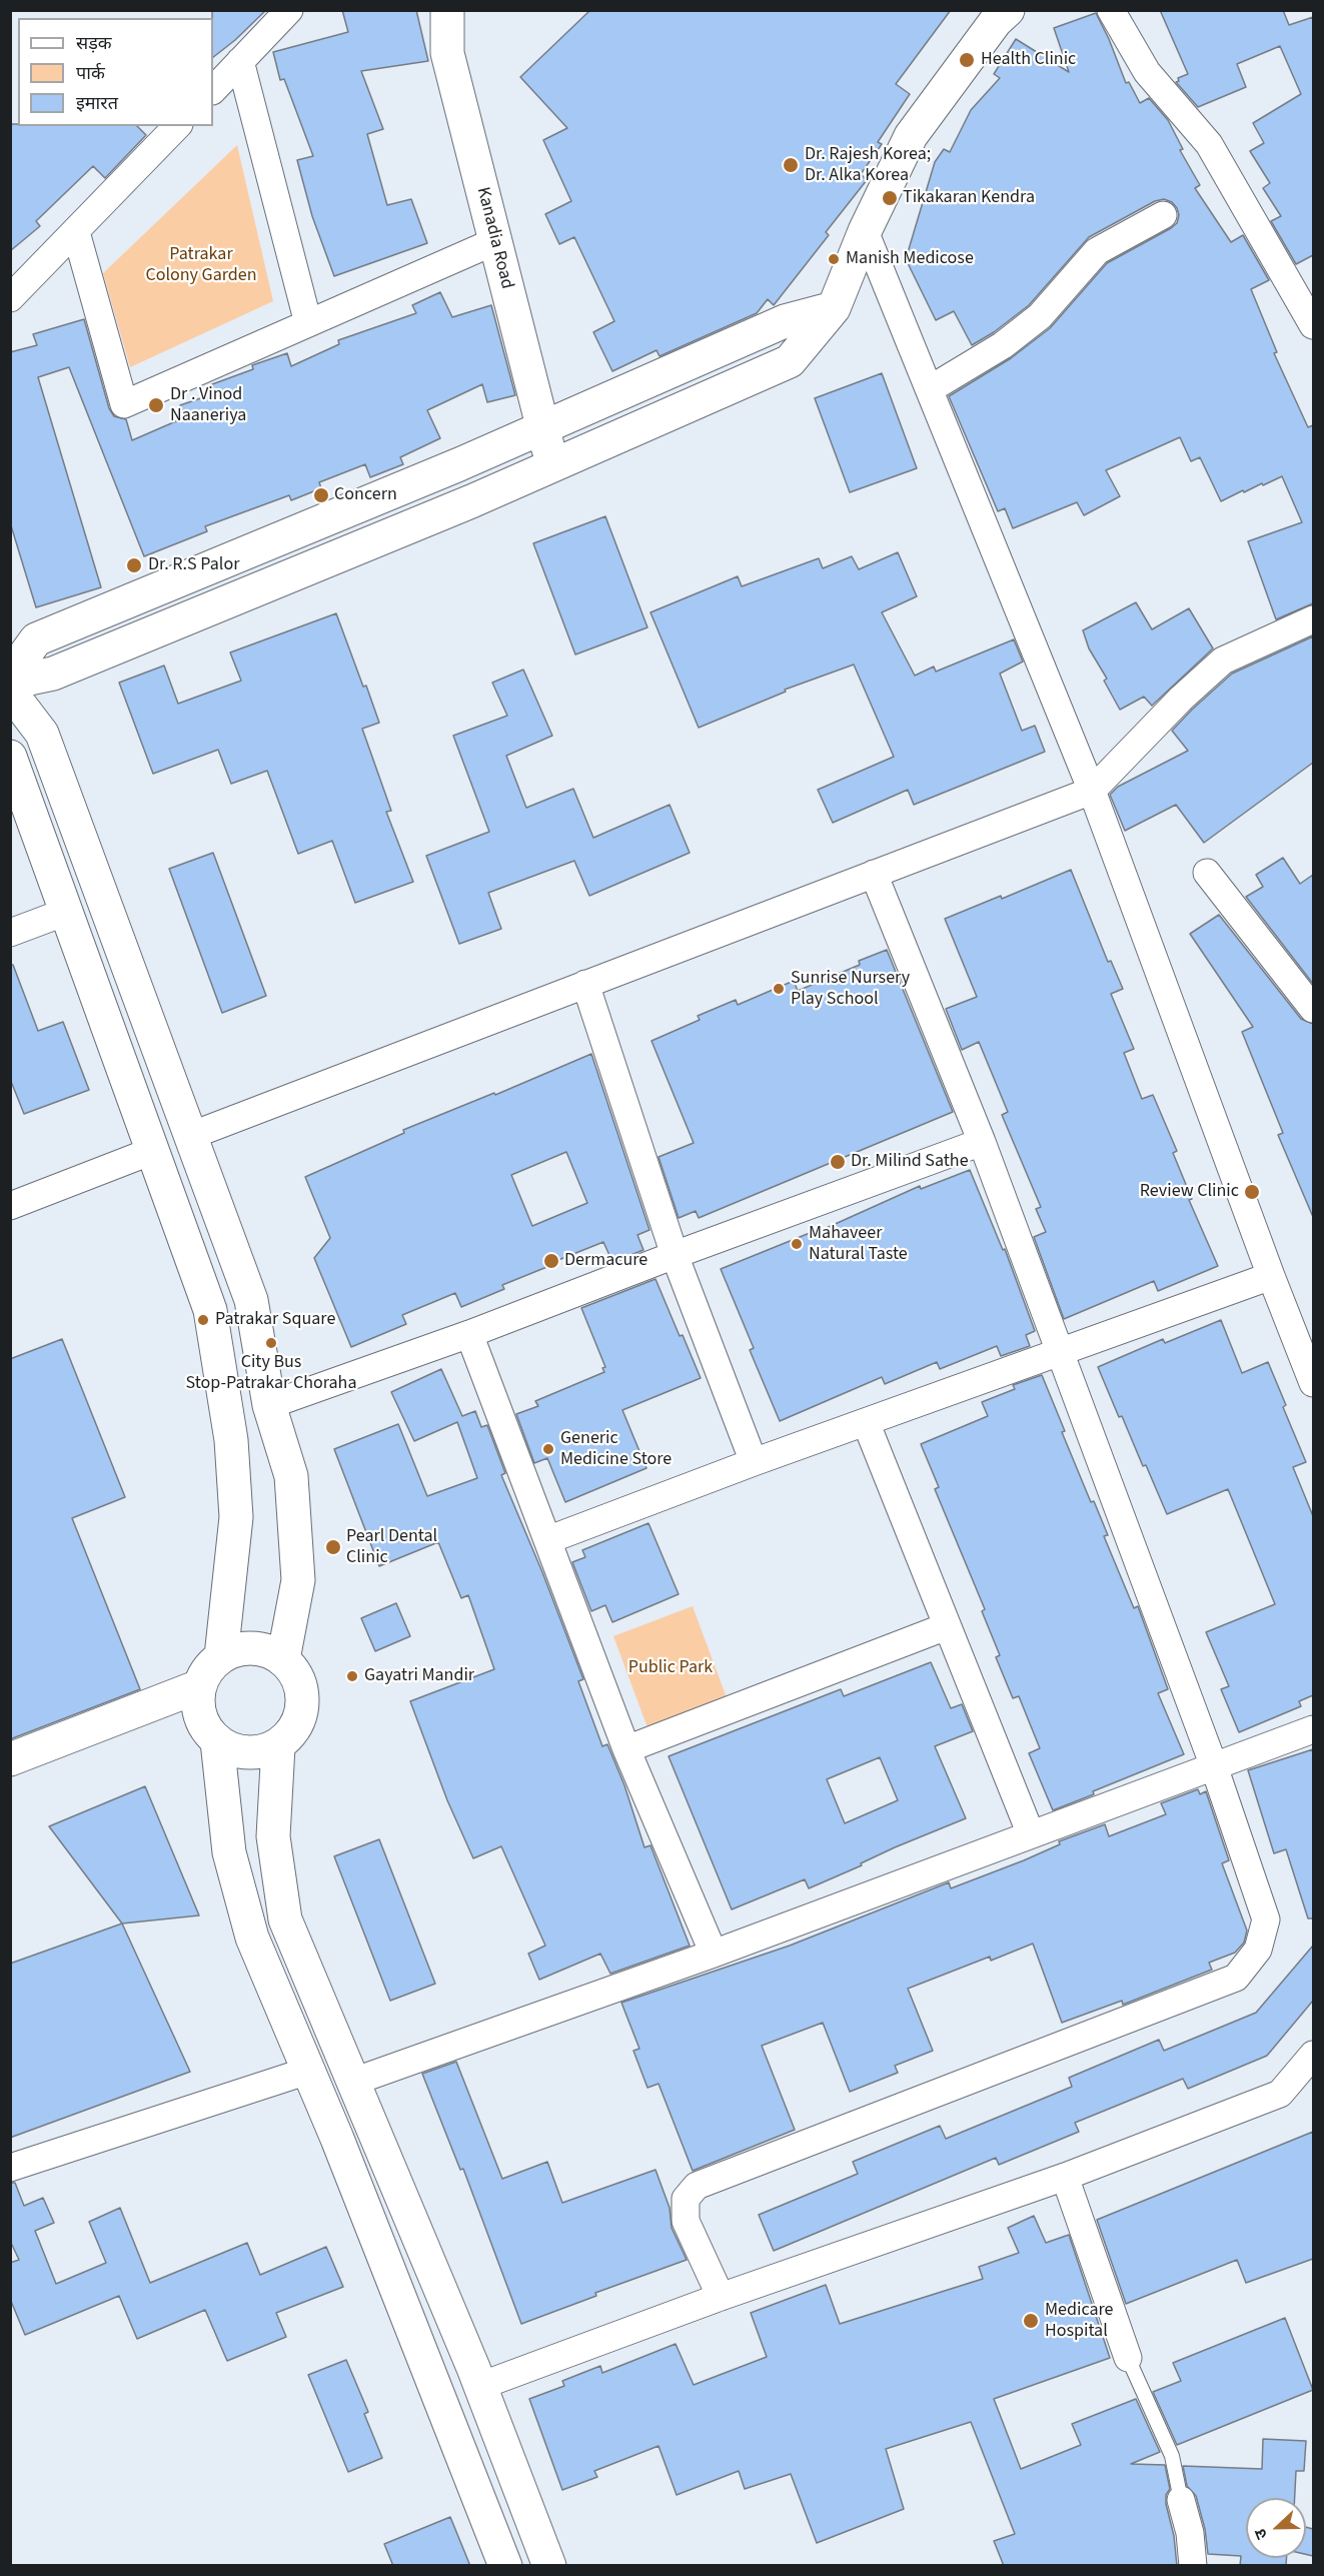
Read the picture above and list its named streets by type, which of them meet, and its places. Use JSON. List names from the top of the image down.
{
  "streets": {
    "main road": ["Kanadia Road"]
  },
  "parks": ["Patrakar Colony Garden", "Public Park"],
  "places": [
    "Health Clinic",
    "Dr. Rajesh Korea; Dr. Alka Korea",
    "Tikakaran Kendra",
    "Manish Medicose",
    "Dr . Vinod Naaneriya",
    "Concern",
    "Dr. R.S Palor",
    "Sunrise Nursery Play School",
    "Dr. Milind Sathe",
    "Review Clinic",
    "Mahaveer Natural Taste",
    "Dermacure",
    "Patrakar Square",
    "City Bus Stop-Patrakar Choraha",
    "Generic Medicine Store",
    "Pearl Dental Clinic",
    "Gayatri Mandir",
    "Medicare Hospital"
  ],
  "legend": ["सड़क", "पार्क", "इमारत"],
  "north": "left"
}
